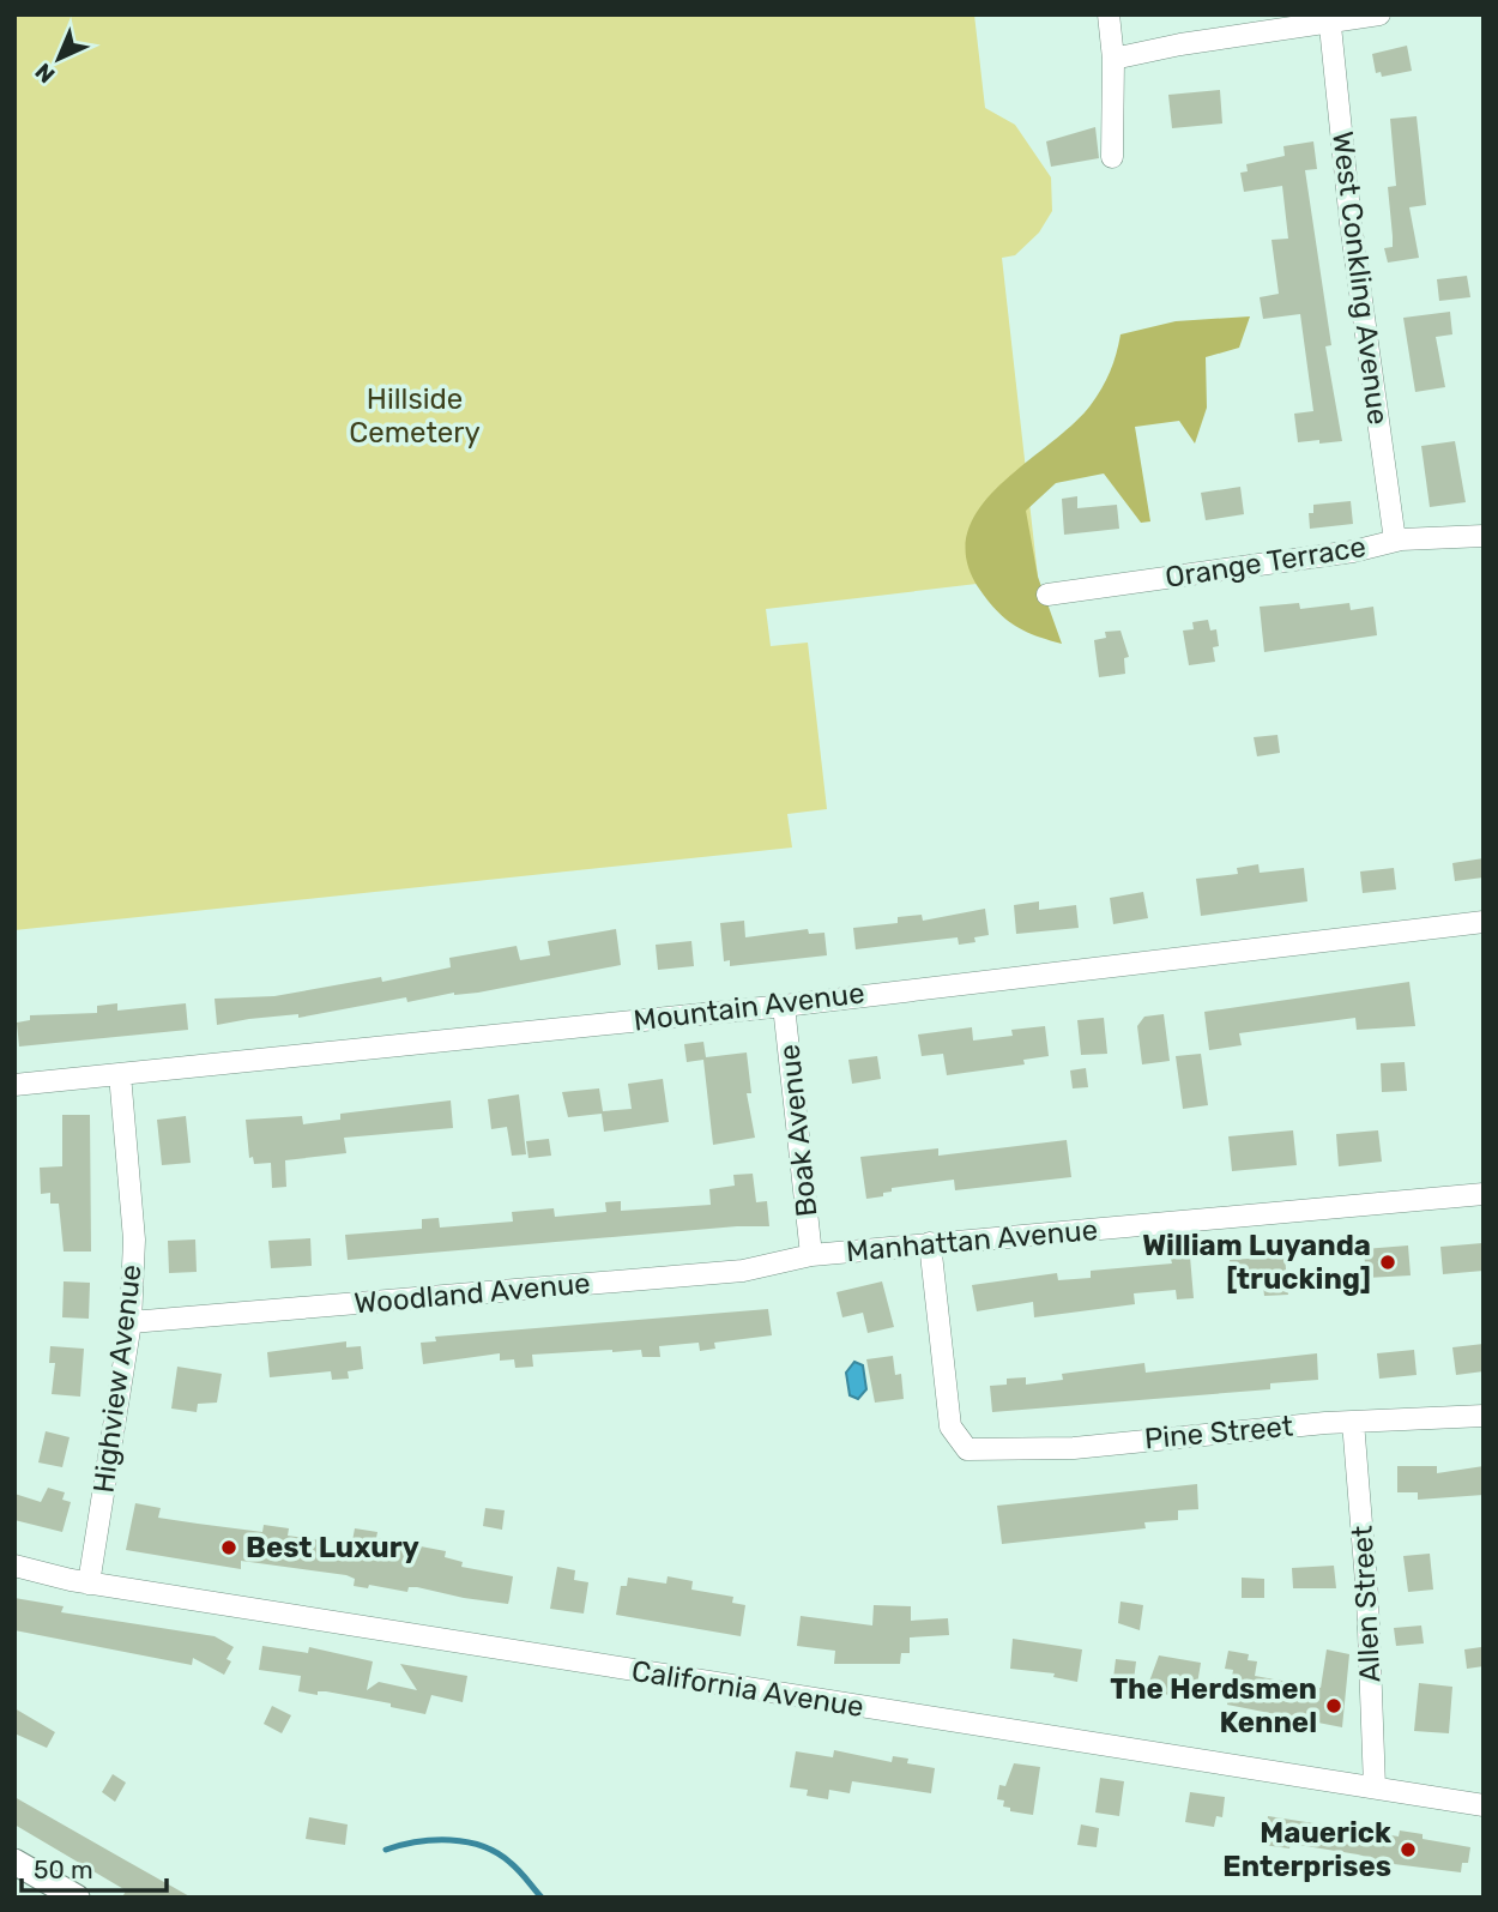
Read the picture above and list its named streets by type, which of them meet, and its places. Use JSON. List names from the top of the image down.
{
  "streets": {
    "street": [
      "West Conkling Avenue",
      "Orange Terrace",
      "Mountain Avenue",
      "Boak Avenue",
      "Manhattan Avenue",
      "Woodland Avenue",
      "Highview Avenue",
      "Pine Street",
      "Allen Street",
      "California Avenue"
    ]
  },
  "crossings": [
    ["West Conkling Avenue", "Orange Terrace"],
    ["Mountain Avenue", "Boak Avenue"],
    ["Mountain Avenue", "Highview Avenue"],
    ["Boak Avenue", "Manhattan Avenue"],
    ["Boak Avenue", "Woodland Avenue"],
    ["Manhattan Avenue", "Woodland Avenue"],
    ["Manhattan Avenue", "Pine Street"],
    ["Woodland Avenue", "Highview Avenue"],
    ["Highview Avenue", "California Avenue"],
    ["Pine Street", "Allen Street"],
    ["Allen Street", "California Avenue"]
  ],
  "parks": ["Hillside Cemetery"],
  "places": [
    "William Luyanda [trucking]",
    "Best Luxury",
    "The Herdsmen Kennel",
    "Mauerick Enterprises"
  ],
  "scale_bar": "50 m",
  "north": "bottom left"
}
